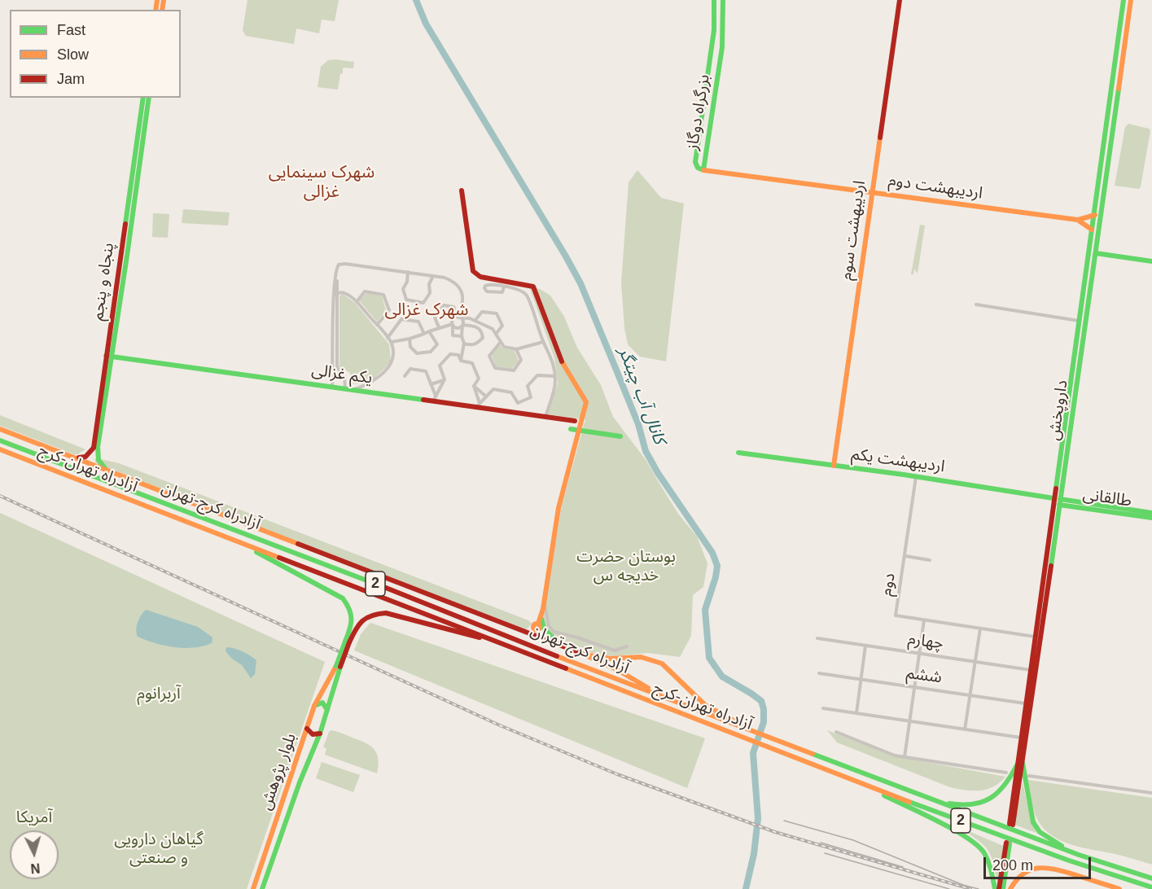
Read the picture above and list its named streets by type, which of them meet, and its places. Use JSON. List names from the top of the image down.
{
  "streets": {
    "main road": [
      "بزرگراه دوگاز",
      "اردیبهشت دوم",
      "اردیبهشت سوم",
      "پنجاه و پنجم",
      "یکم غزالی",
      "داروپخش",
      "اردیبهشت یکم",
      "آزادراه تهران-کرج",
      "طالقانی",
      "آزادراه کرج-تهران",
      "2",
      "بلوار پژوهش"
    ],
    "street": ["دوم", "چهارم", "ششم"]
  },
  "crossings": [
    ["بزرگراه دوگاز", "اردیبهشت دوم"],
    ["اردیبهشت دوم", "اردیبهشت سوم"],
    ["اردیبهشت دوم", "داروپخش"],
    ["اردیبهشت سوم", "اردیبهشت یکم"],
    ["پنجاه و پنجم", "یکم غزالی"],
    ["داروپخش", "اردیبهشت یکم"],
    ["داروپخش", "طالقانی"],
    ["داروپخش", "دوم"],
    ["داروپخش", "چهارم"],
    ["داروپخش", "ششم"],
    ["اردیبهشت یکم", "طالقانی"],
    ["اردیبهشت یکم", "دوم"]
  ],
  "districts": ["شهرک سینمایی غزالی", "شهرک غزالی"],
  "water": ["کانال آب چیتگر"],
  "parks": [
    "بوستان حضرت خدیجه س",
    "آربرانوم",
    "آمریکا",
    "گیاهان دارویی و صنعتی"
  ],
  "legend": ["Fast", "Slow", "Jam"],
  "scale_bar": "200 m",
  "north": "bottom"
}
